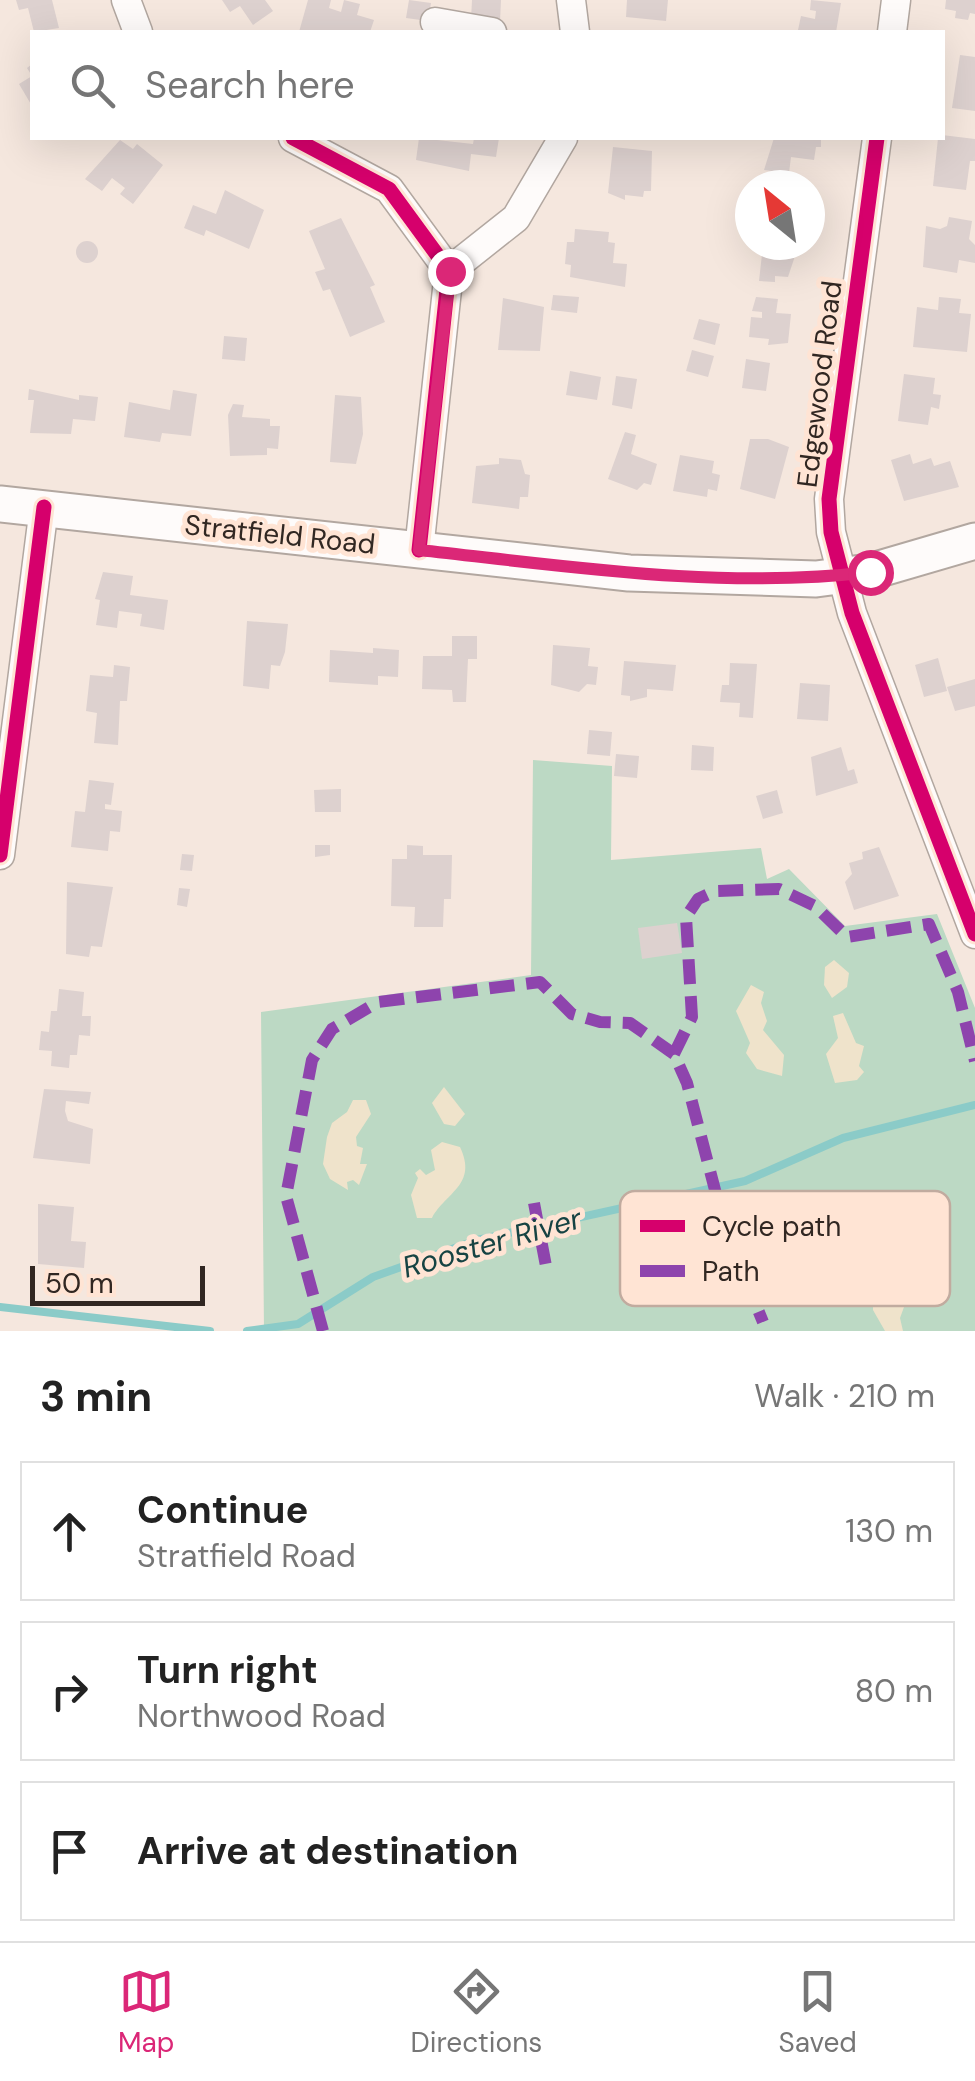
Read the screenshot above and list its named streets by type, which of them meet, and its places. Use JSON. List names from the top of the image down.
{
  "streets": {
    "main road": ["Stratfield Road"],
    "street": ["Edgewood Road"]
  },
  "crossings": [
    ["Edgewood Road", "Stratfield Road"]
  ],
  "water": ["Rooster River"],
  "legend": ["Cycle path", "Path"],
  "scale_bar": "50 m",
  "north": "top left",
  "page": {
    "search": "Search here",
    "scale": "50 m",
    "heading": ["3 min", "Walk · 210 m"],
    "list": [
      ["Continue", "Stratfield Road", "130 m"],
      ["Turn right", "Northwood Road", "80 m"],
      "Arrive at destination"
    ],
    "nav": ["Map", "Directions", "Saved"]
  }
}
